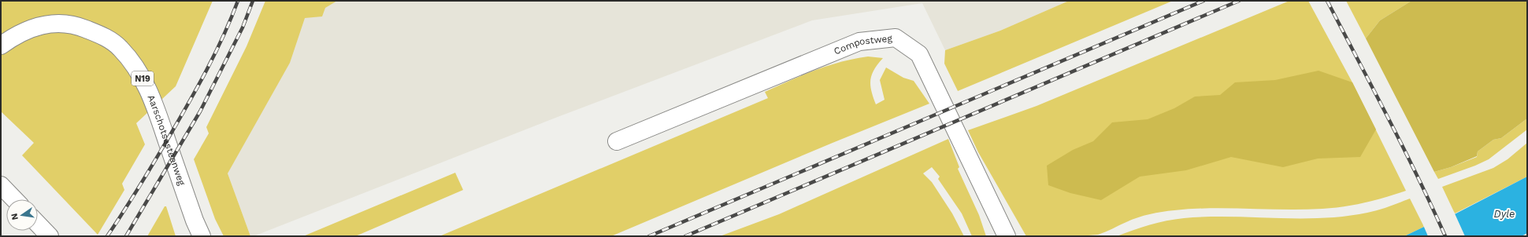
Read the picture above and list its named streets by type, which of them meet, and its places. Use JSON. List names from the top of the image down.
{
  "streets": {
    "main road": ["Compostweg", "N19", "Aarschotsesteenweg"]
  },
  "water": ["Dyle"],
  "north": "left"
}
